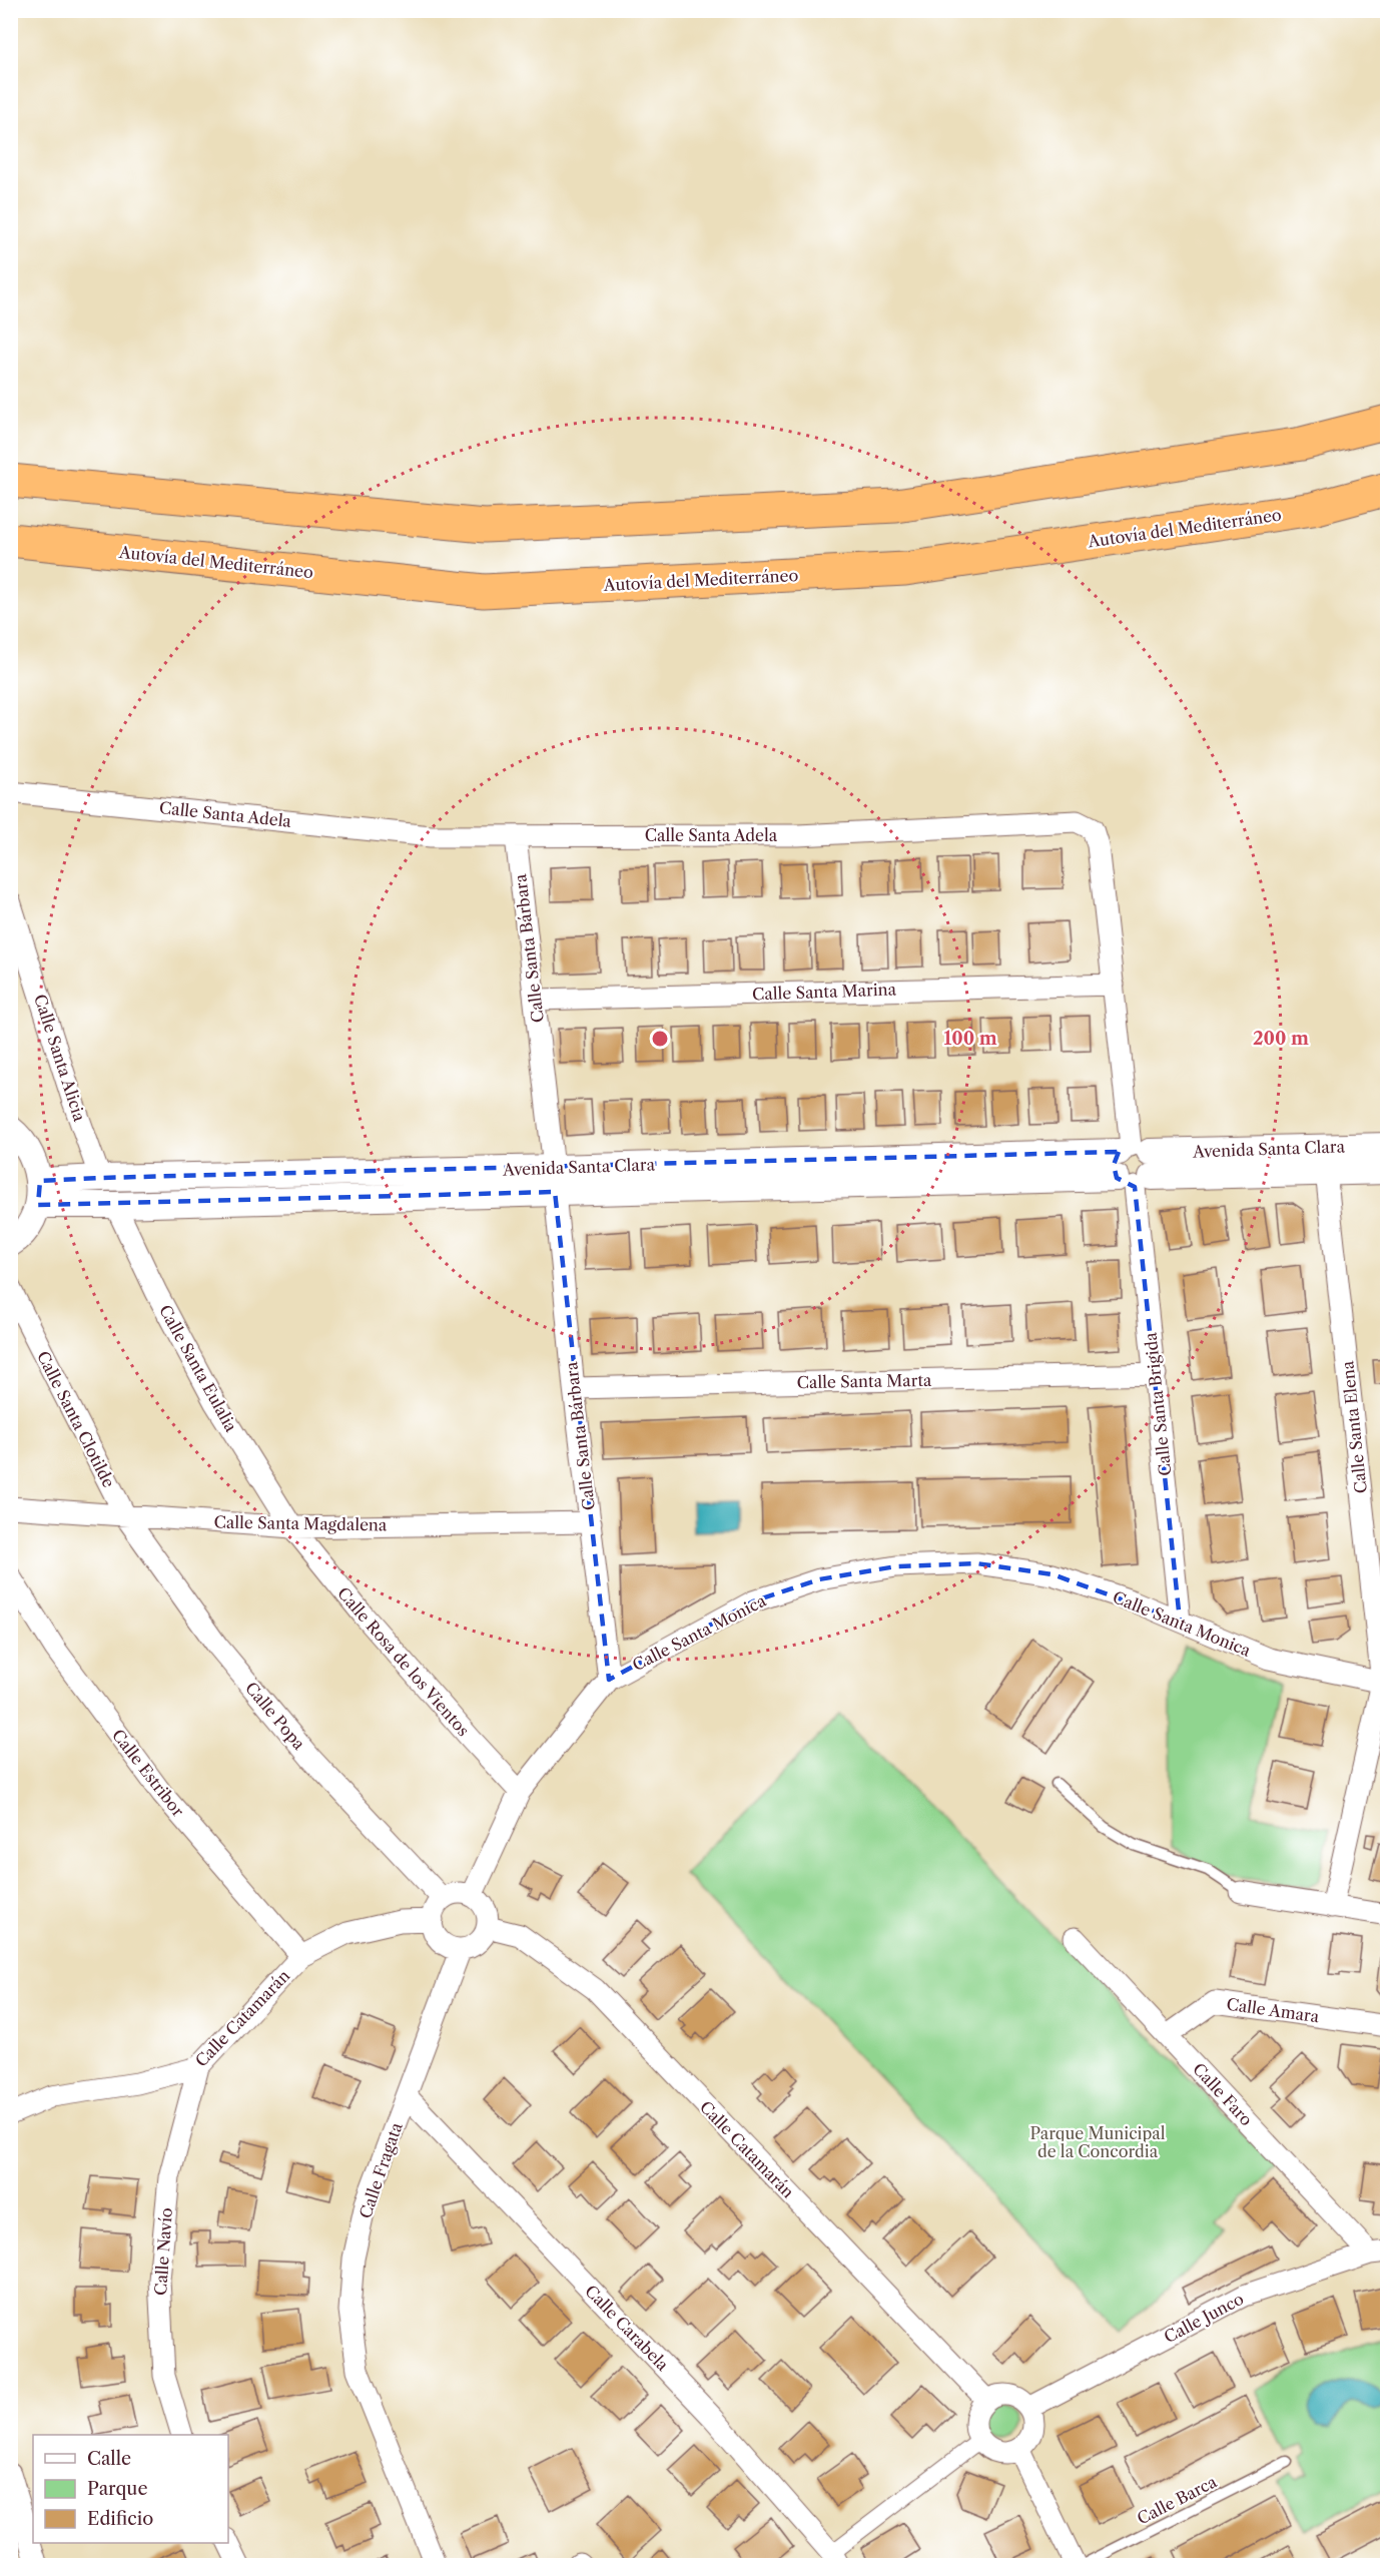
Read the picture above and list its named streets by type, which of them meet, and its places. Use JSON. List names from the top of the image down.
{
  "streets": {
    "highway": ["Autovía del Mediterráneo"],
    "street": [
      "Calle Santa Adela",
      "Calle Santa Bárbara",
      "Calle Santa Marina",
      "Calle Santa Alicia",
      "Avenida Santa Clara",
      "Calle Santa Eulalia",
      "Calle Santa Marta",
      "Calle Santa Brigida",
      "Calle Santa Clotilde",
      "Calle Santa Elena",
      "Calle Santa Magdalena",
      "Calle Santa Monica",
      "Calle Rosa de los Vientos",
      "Calle Popa",
      "Calle Estribor",
      "Calle Amara",
      "Calle Catamarán",
      "Calle Faro",
      "Calle Fragata",
      "Calle Navío",
      "Calle Junco",
      "Calle Carabela"
    ],
    "lane": ["Calle Barca"]
  },
  "crossings": [
    ["Calle Santa Adela", "Calle Santa Bárbara"],
    ["Calle Santa Adela", "Calle Santa Marina"],
    ["Calle Santa Adela", "Avenida Santa Clara"],
    ["Calle Santa Adela", "Calle Santa Brigida"],
    ["Calle Santa Bárbara", "Calle Santa Marina"],
    ["Calle Santa Bárbara", "Avenida Santa Clara"],
    ["Calle Santa Bárbara", "Calle Santa Marta"],
    ["Calle Santa Bárbara", "Calle Santa Magdalena"],
    ["Calle Santa Bárbara", "Calle Santa Monica"],
    ["Calle Santa Alicia", "Avenida Santa Clara"],
    ["Avenida Santa Clara", "Calle Santa Eulalia"],
    ["Avenida Santa Clara", "Calle Santa Brigida"],
    ["Avenida Santa Clara", "Calle Santa Elena"],
    ["Calle Santa Eulalia", "Calle Santa Magdalena"],
    ["Calle Santa Eulalia", "Calle Rosa de los Vientos"],
    ["Calle Santa Marta", "Calle Santa Brigida"],
    ["Calle Santa Brigida", "Calle Santa Monica"],
    ["Calle Santa Clotilde", "Calle Santa Magdalena"],
    ["Calle Santa Clotilde", "Calle Popa"],
    ["Calle Santa Elena", "Calle Santa Monica"],
    ["Calle Santa Magdalena", "Calle Rosa de los Vientos"],
    ["Calle Santa Magdalena", "Calle Popa"],
    ["Calle Santa Monica", "Calle Rosa de los Vientos"],
    ["Calle Santa Monica", "Calle Popa"],
    ["Calle Santa Monica", "Calle Catamarán"],
    ["Calle Santa Monica", "Calle Fragata"],
    ["Calle Popa", "Calle Catamarán"],
    ["Calle Popa", "Calle Fragata"],
    ["Calle Estribor", "Calle Catamarán"],
    ["Calle Amara", "Calle Faro"],
    ["Calle Catamarán", "Calle Fragata"],
    ["Calle Catamarán", "Calle Navío"],
    ["Calle Catamarán", "Calle Junco"],
    ["Calle Faro", "Calle Junco"],
    ["Calle Fragata", "Calle Carabela"]
  ],
  "parks": ["Parque Municipal de la Concordia"],
  "legend": ["Calle", "Parque", "Edificio"],
  "rings": ["100 m", "200 m"]
}
